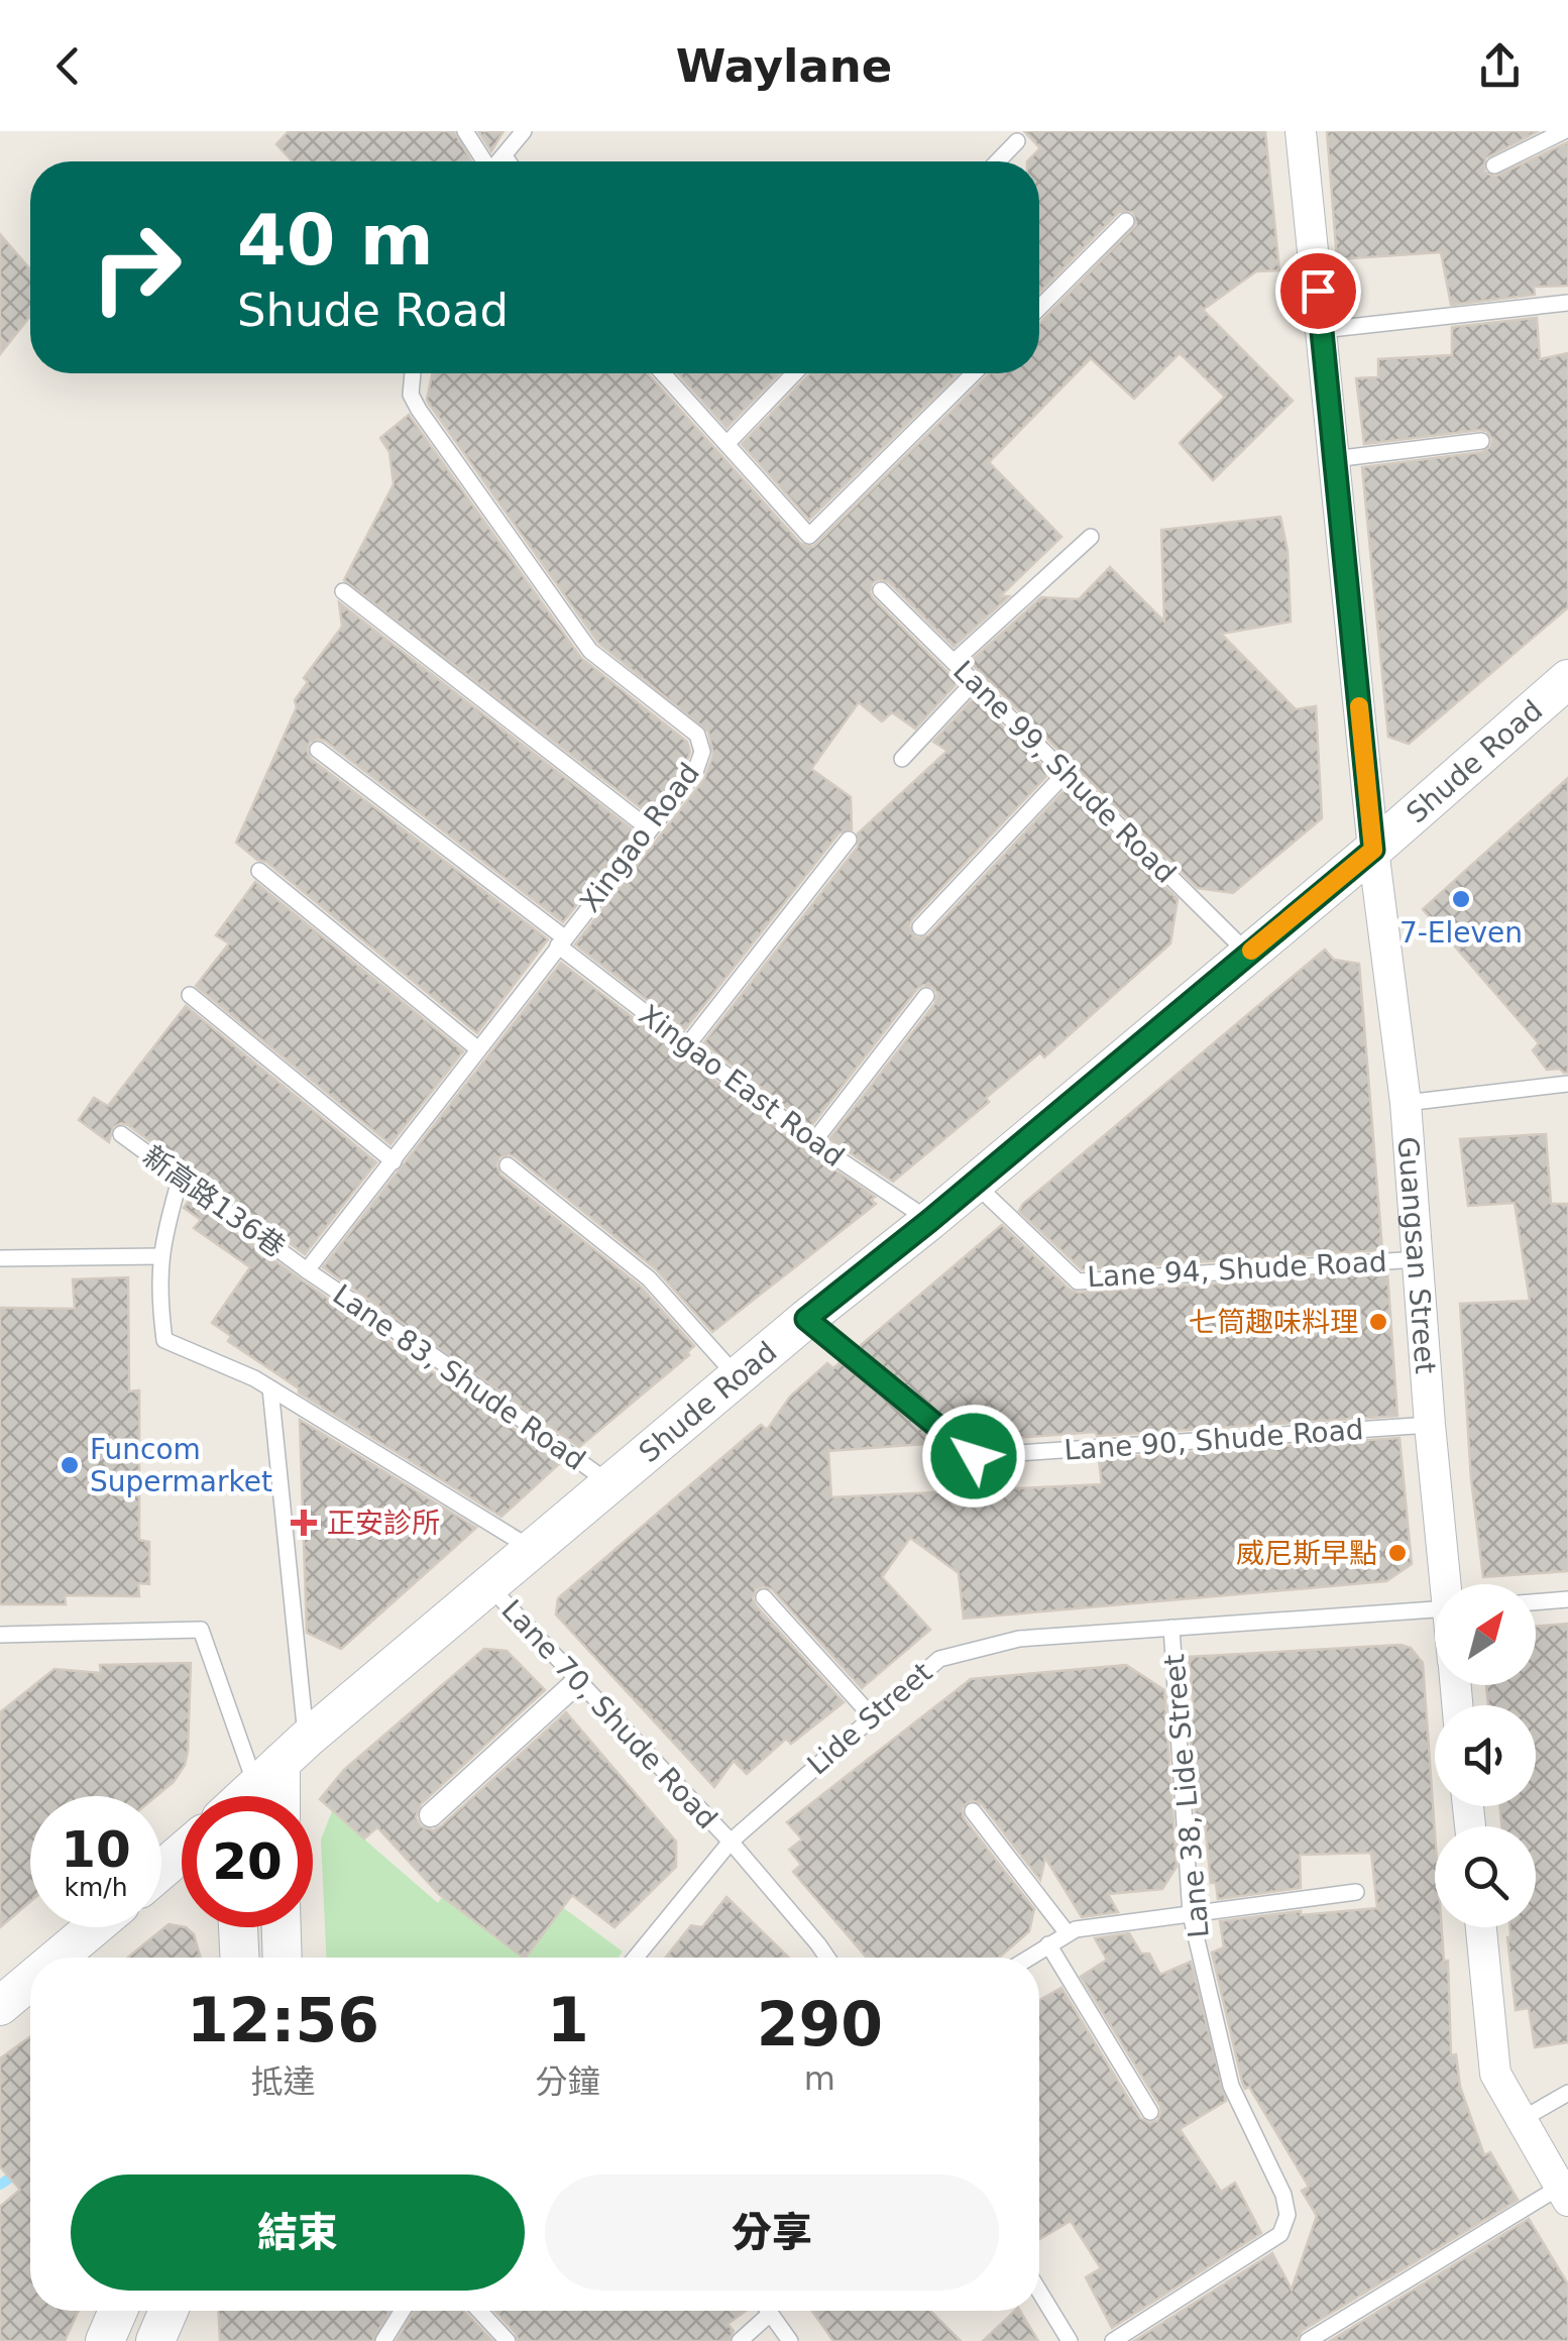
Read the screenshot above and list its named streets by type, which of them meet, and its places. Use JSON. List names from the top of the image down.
{
  "streets": {
    "street": ["Shude Road", "Guangsan Street"],
    "lane": [
      "Lane 99, Shude Road",
      "Xingao Road",
      "Xingao East Road",
      "新高路136巷",
      "Lane 94, Shude Road",
      "Lane 83, Shude Road",
      "Lane 90, Shude Road",
      "Lane 70, Shude Road",
      "Lide Street",
      "Lane 38, Lide Street"
    ]
  },
  "crossings": [
    ["Shude Road", "Lane 99, Shude Road"],
    ["Shude Road", "Xingao East Road"],
    ["Shude Road", "Guangsan Street"],
    ["Shude Road", "Lane 94, Shude Road"],
    ["Shude Road", "Lane 83, Shude Road"],
    ["Shude Road", "Lane 90, Shude Road"],
    ["Shude Road", "Lane 70, Shude Road"],
    ["Xingao Road", "Xingao East Road"],
    ["Xingao Road", "新高路136巷"],
    ["Xingao Road", "Lane 83, Shude Road"],
    ["新高路136巷", "Lane 83, Shude Road"],
    ["Guangsan Street", "Lane 94, Shude Road"],
    ["Guangsan Street", "Lane 90, Shude Road"],
    ["Lane 70, Shude Road", "Lide Street"],
    ["Lide Street", "Lane 38, Lide Street"]
  ],
  "places": {
    "other": [
      "7-Eleven",
      "七筒趣味料理",
      "Funcom Supermarket",
      "威尼斯早點"
    ],
    "health": ["正安診所"]
  },
  "north": "top right",
  "page": {
    "header": "Waylane",
    "turn": ["40 m", "Shude Road"],
    "speed": "10 km/h",
    "limit": "20",
    "eta": [
      "12:56",
      "抵達",
      "1",
      "分鐘",
      "290",
      "m"
    ],
    "buttons": ["結束", "分享"]
  }
}
